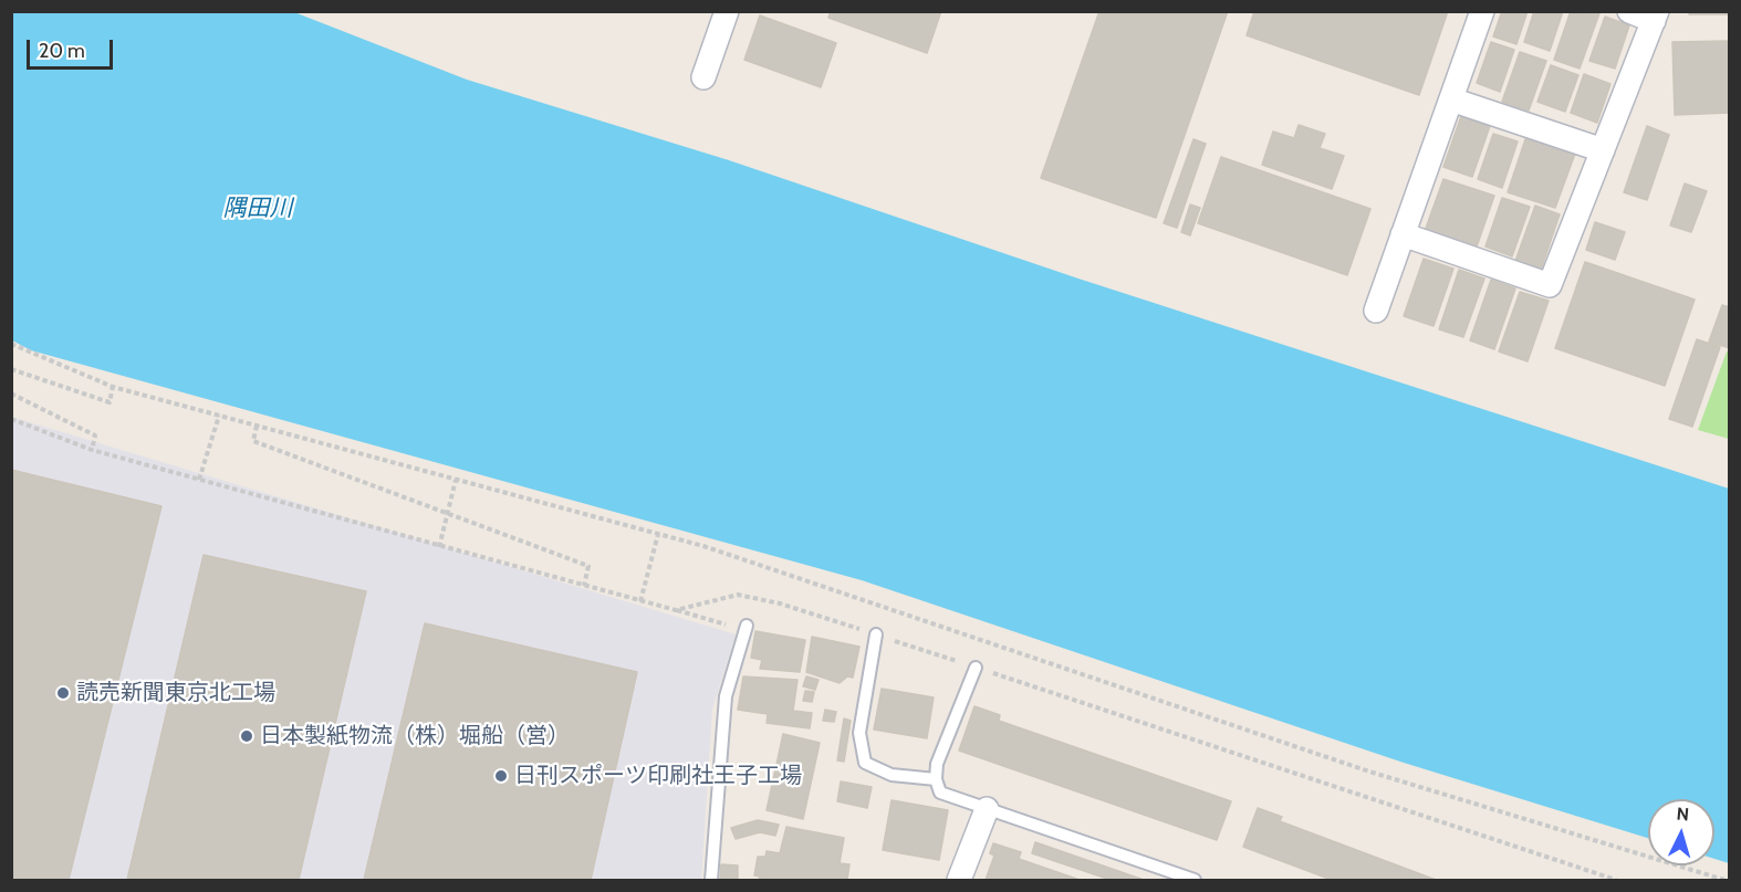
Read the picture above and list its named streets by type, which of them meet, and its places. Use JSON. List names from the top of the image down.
{
  "water": ["隅田川"],
  "places": ["読売新聞東京北工場", "日本製紙物流（株）堀船（営）", "日刊スポーツ印刷社王子工場"],
  "scale_bar": "20 m",
  "north": "top"
}
